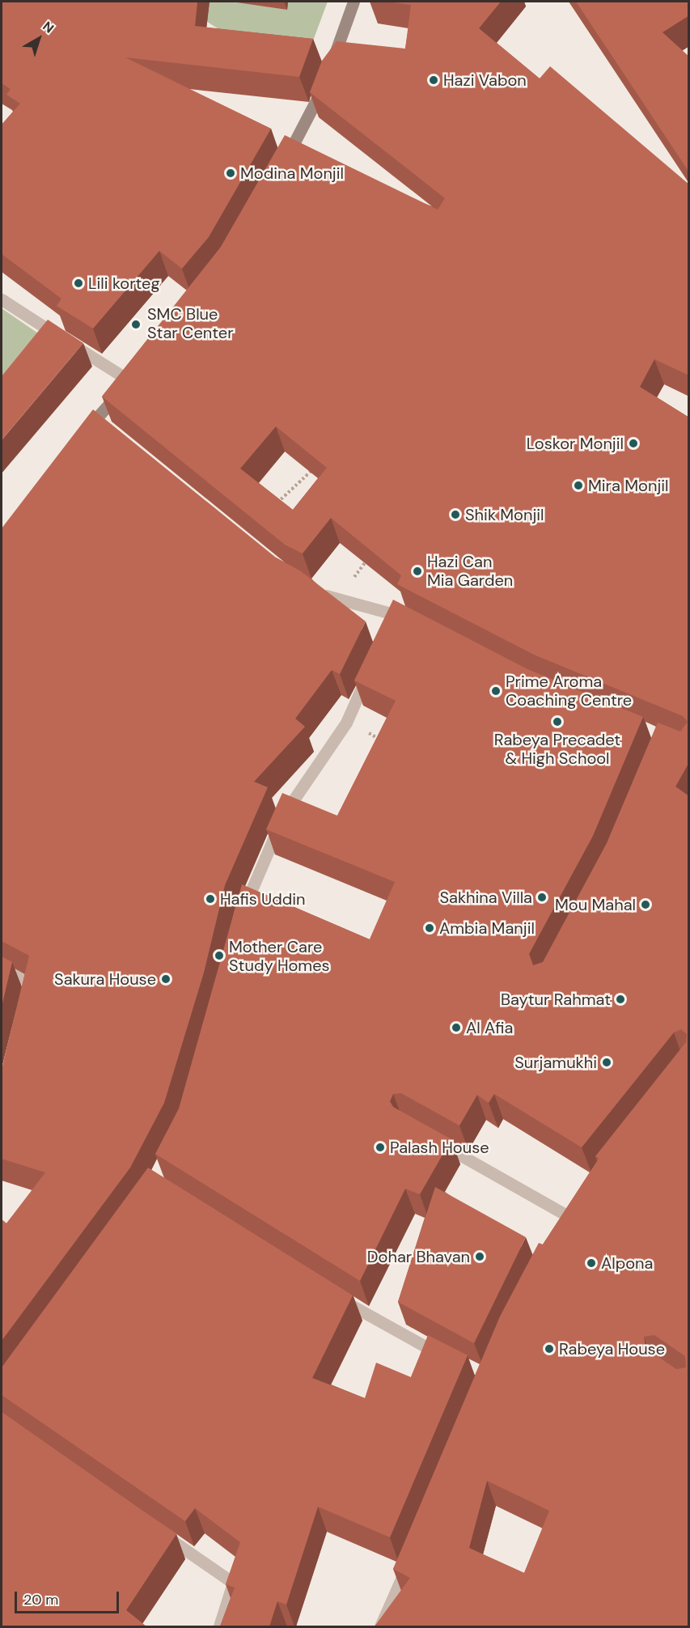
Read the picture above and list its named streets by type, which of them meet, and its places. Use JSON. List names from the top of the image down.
{
  "places": [
    "Hazi Vabon",
    "Modina Monjil",
    "Lili korteg",
    "SMC Blue Star Center",
    "Loskor Monjil",
    "Mira Monjil",
    "Shik Monjil",
    "Hazi Can Mia Garden",
    "Prime Aroma Coaching Centre",
    "Rabeya Precadet & High School",
    "Sakhina Villa",
    "Hafis Uddin",
    "Mou Mahal",
    "Ambia Manjil",
    "Mother Care Study Homes",
    "Sakura House",
    "Baytur Rahmat",
    "Al Afia",
    "Surjamukhi",
    "Palash House",
    "Dohar Bhavan",
    "Alpona",
    "Rabeya House"
  ],
  "scale_bar": "20 m",
  "north": "top right"
}
